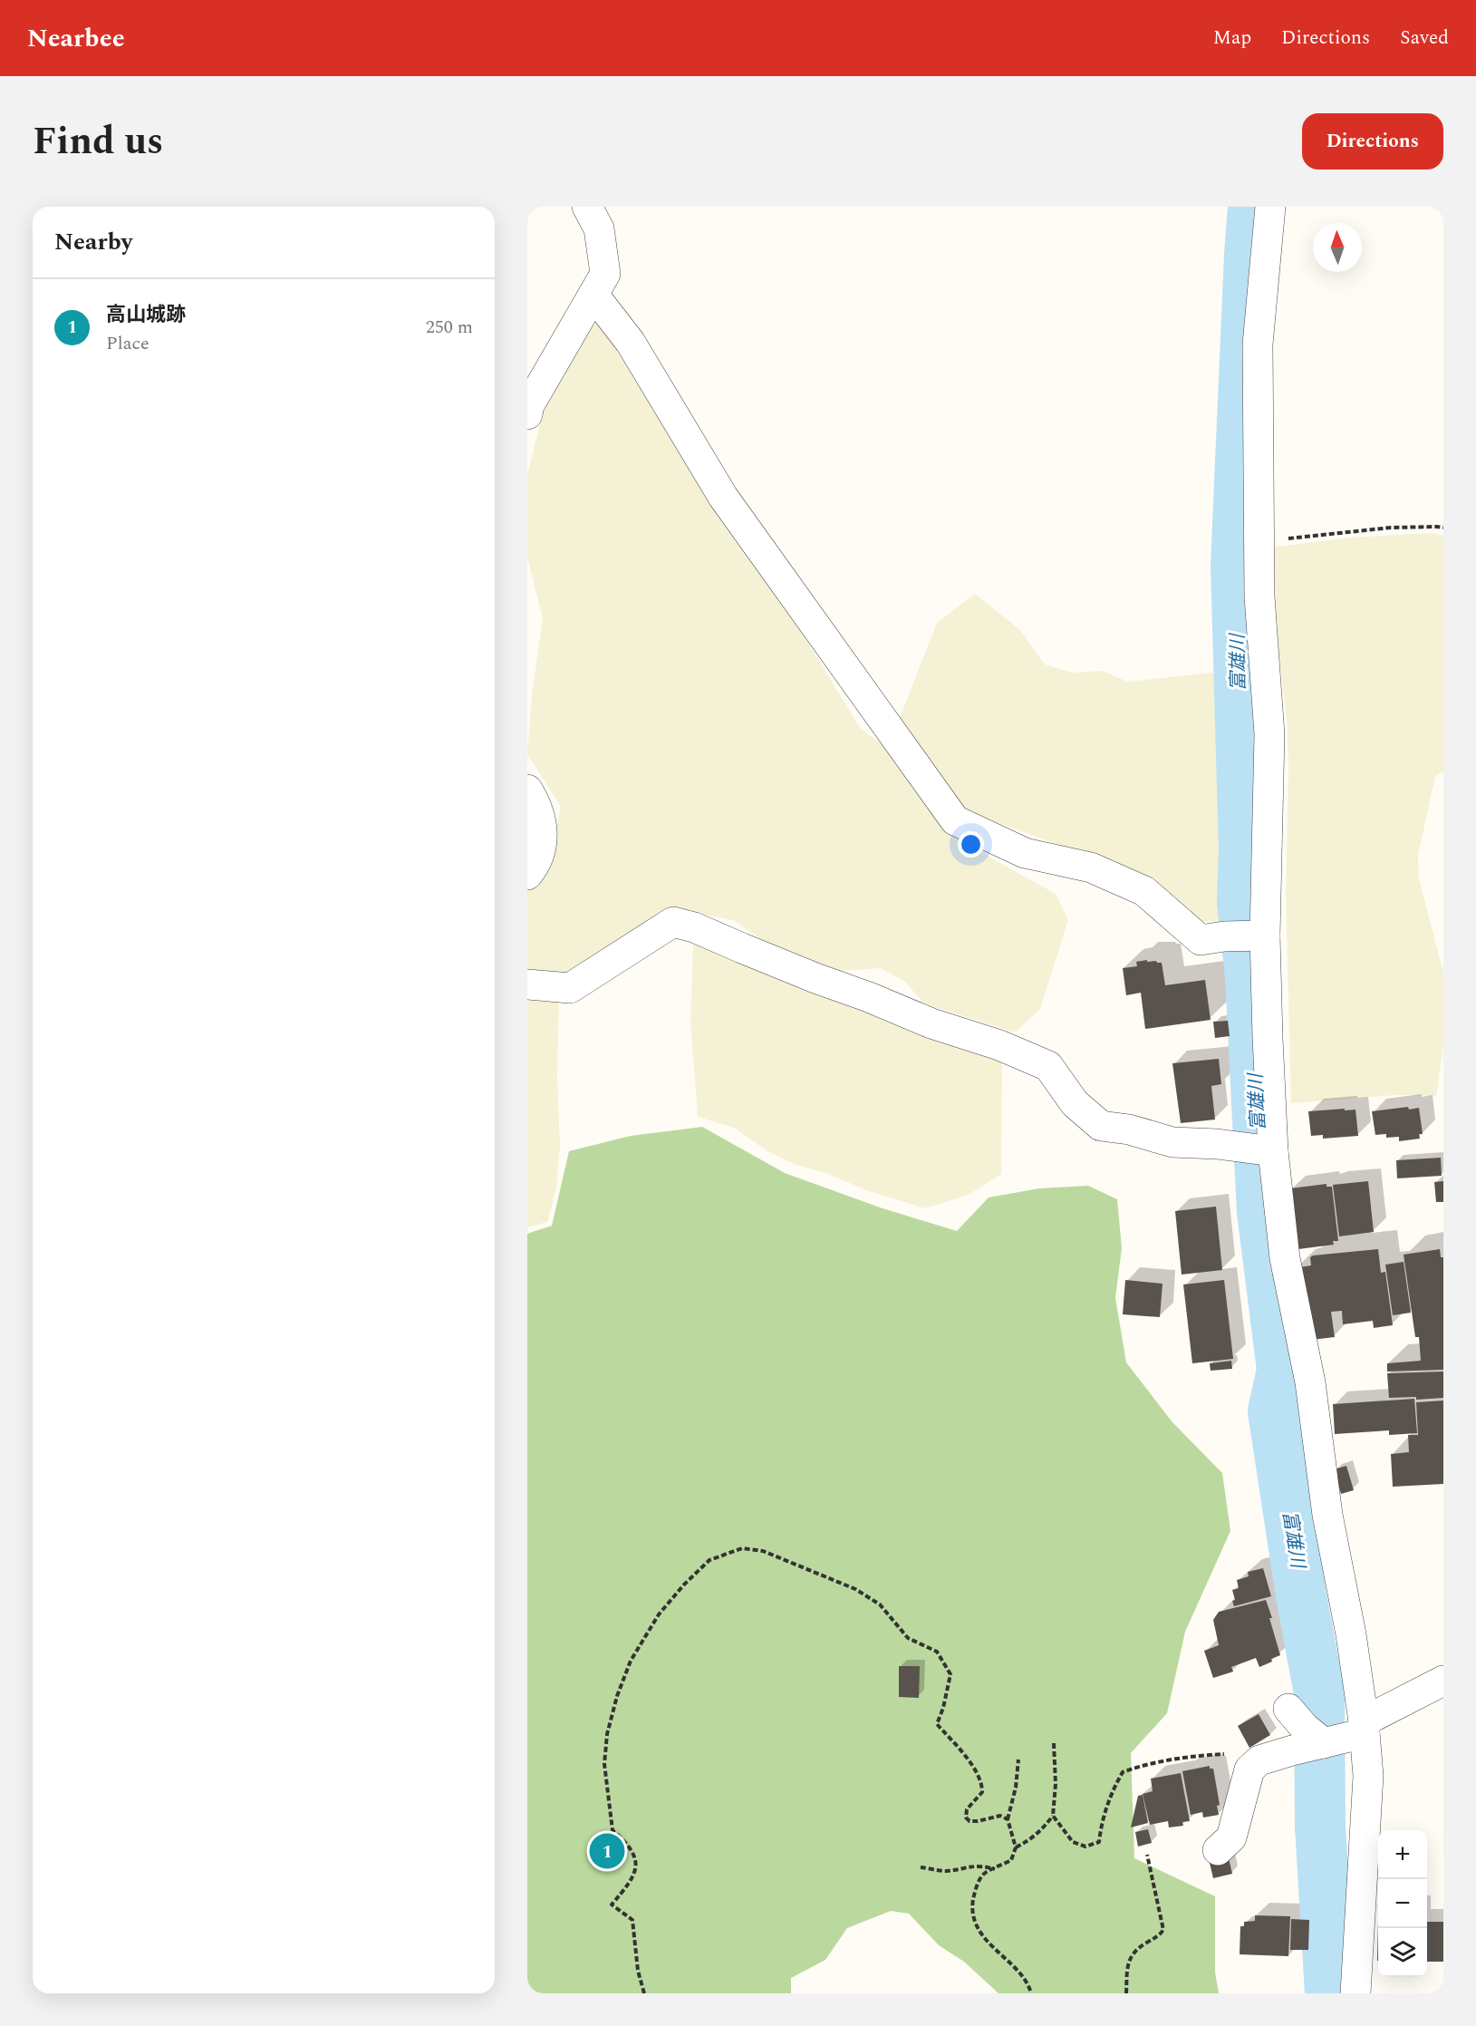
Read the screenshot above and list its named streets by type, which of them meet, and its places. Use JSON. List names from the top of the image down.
{
  "water": ["富雄川"],
  "north": "top",
  "page": {
    "header": "Nearbee",
    "nav": ["Map", "Directions", "Saved"],
    "title": "Find us",
    "buttons": "Directions",
    "heading": "Nearby",
    "list": [
      {
        "mark": "1",
        "name": "高山城跡",
        "note": "Place",
        "value": "250 m"
      }
    ],
    "map_buttons": ["+", "−"],
    "pins": "1"
  }
}
